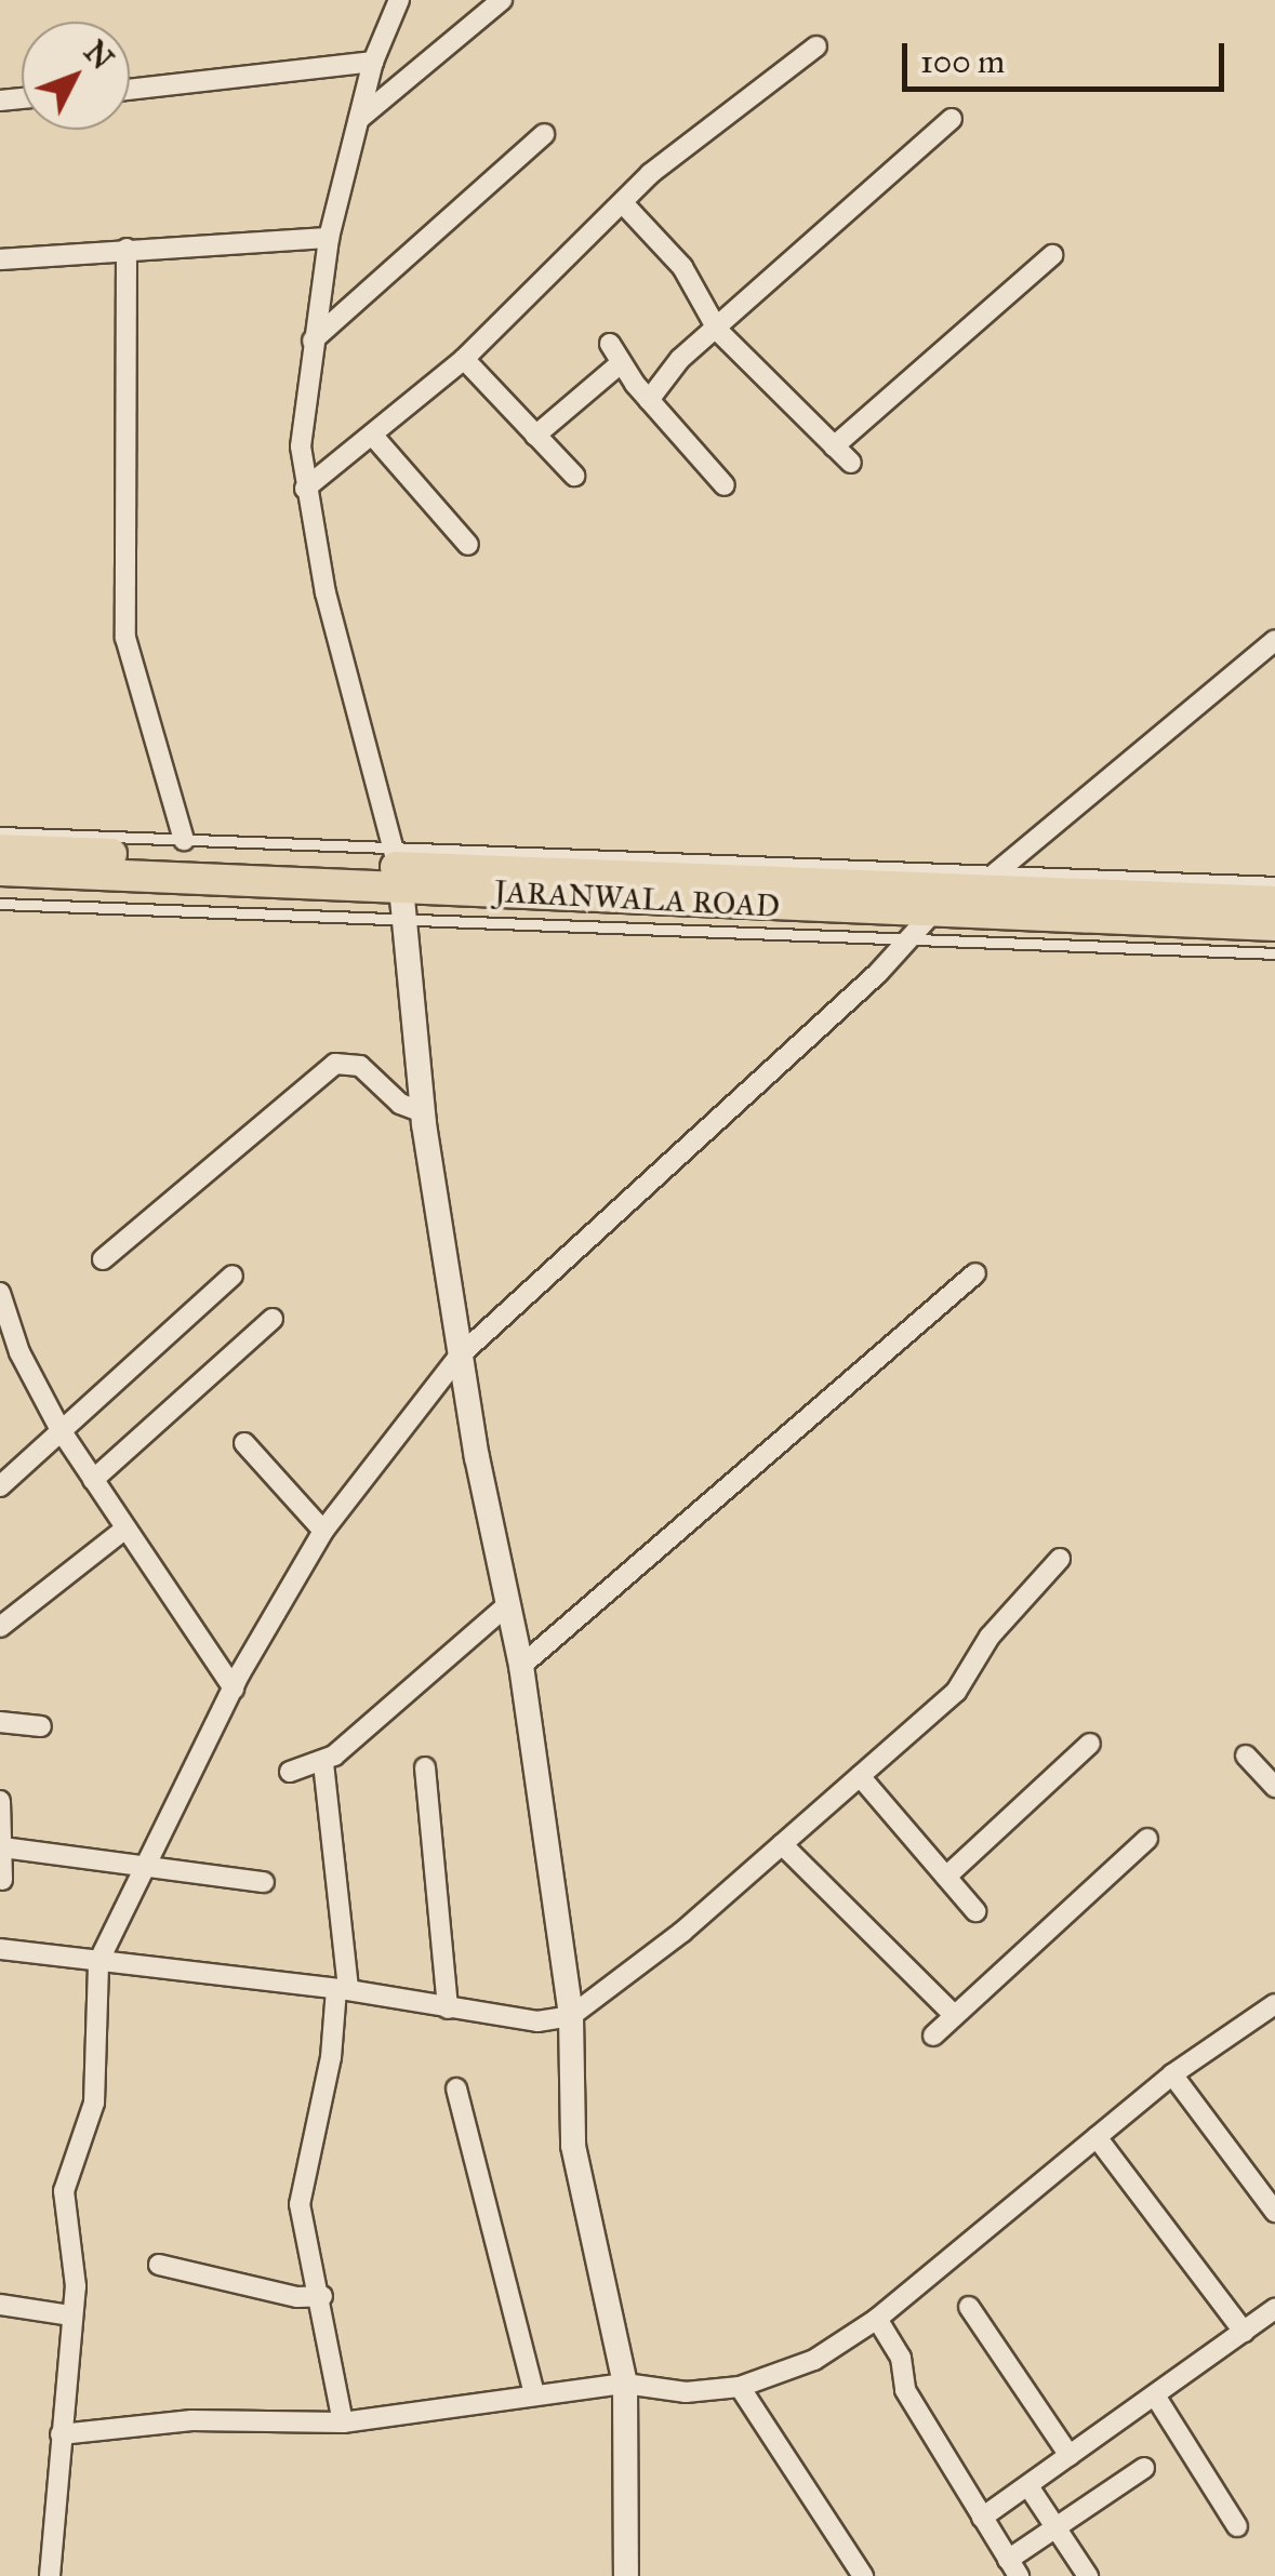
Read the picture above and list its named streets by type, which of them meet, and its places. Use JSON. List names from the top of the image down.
{
  "streets": {
    "main road": ["JARANWALA ROAD"]
  },
  "scale_bar": "100 m",
  "north": "top right"
}
